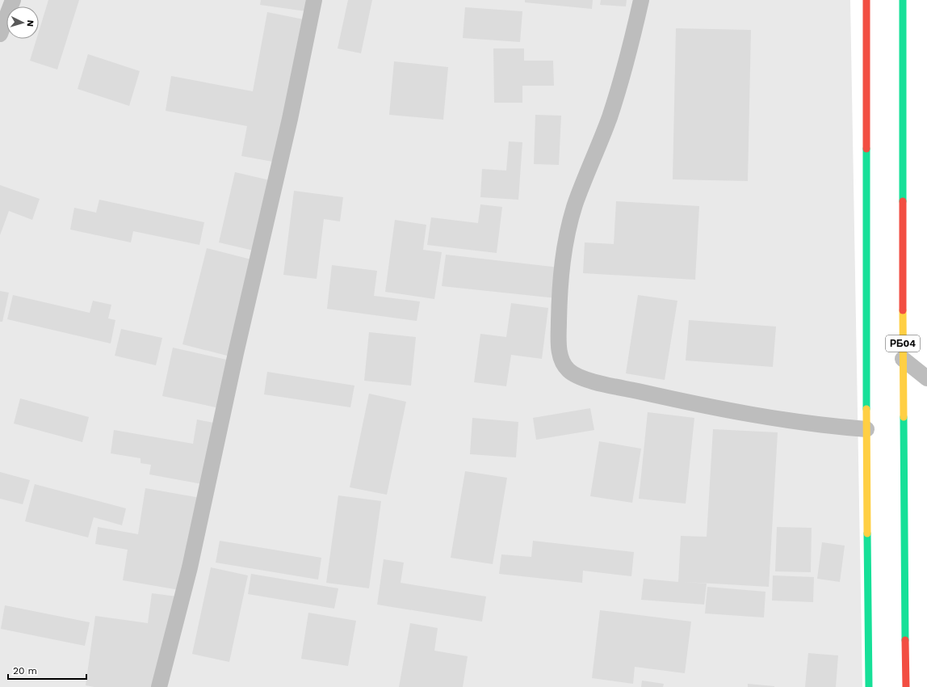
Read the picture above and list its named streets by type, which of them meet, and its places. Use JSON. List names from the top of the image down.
{
  "streets": {
    "highway": ["РБ04"]
  },
  "scale_bar": "20 m",
  "north": "right"
}
